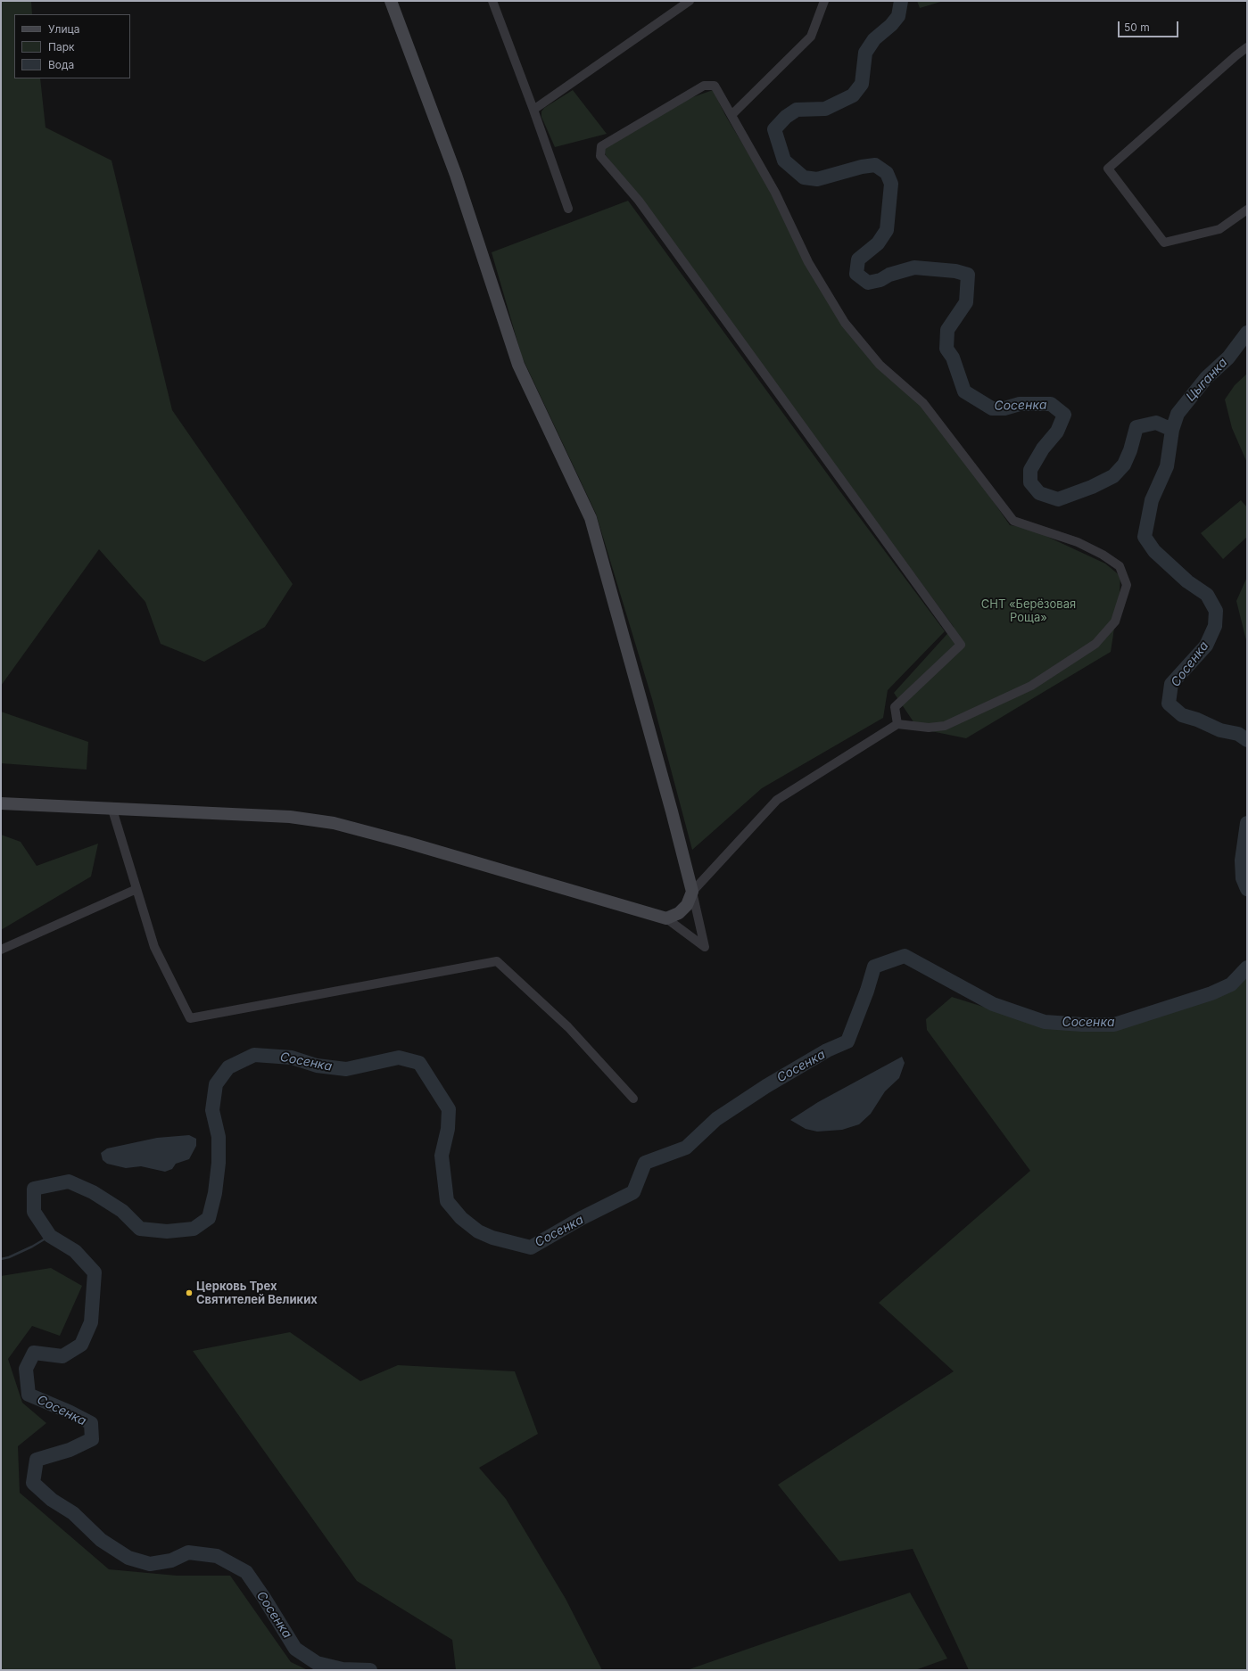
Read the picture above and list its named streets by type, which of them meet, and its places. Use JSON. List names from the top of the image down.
{
  "water": ["Цыганка", "Сосенка"],
  "parks": ["СНТ «Берёзовая Роща»"],
  "places": ["Церковь Трех Святителей Великих"],
  "legend": ["Улица", "Парк", "Вода"],
  "scale_bar": "50 m"
}
